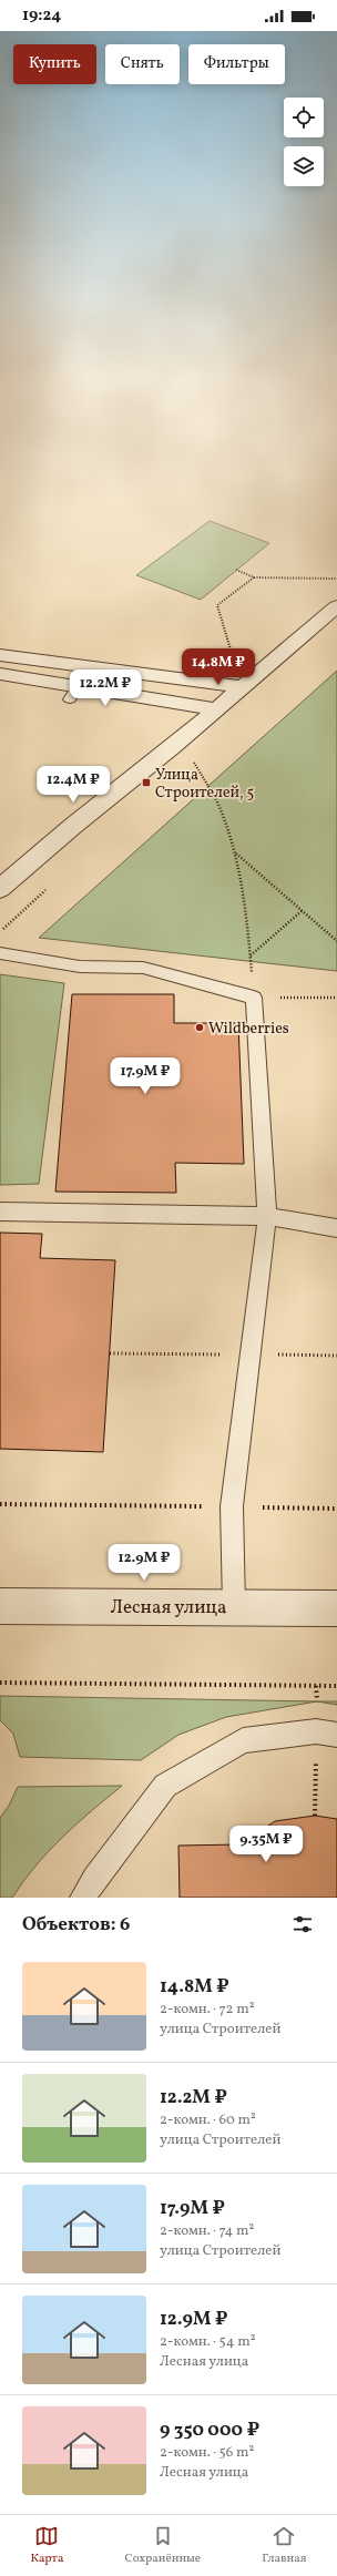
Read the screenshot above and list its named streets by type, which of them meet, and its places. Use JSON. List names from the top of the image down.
{
  "streets": {
    "street": ["Лесная улица"]
  },
  "places": {
    "transit": ["Улица Строителей, 5"],
    "other": ["Wildberries"]
  },
  "page": {
    "status": "19:24",
    "chip": ["Купить", "Снять", "Фильтры"],
    "price": [
      "14.8M ₽",
      "12.2M ₽",
      "12.4M ₽",
      "17.9M ₽",
      "12.9M ₽",
      "9.35M ₽"
    ],
    "heading": "Объектов: 6",
    "list": [
      {
        "name": "14.8M ₽",
        "note": "2-комн. · 72 m² · улица Строителей"
      },
      {
        "name": "12.2M ₽",
        "note": "2-комн. · 60 m² · улица Строителей"
      },
      {
        "name": "17.9M ₽",
        "note": "2-комн. · 74 m² · улица Строителей"
      },
      {
        "name": "12.9M ₽",
        "note": "2-комн. · 54 m² · Лесная улица"
      },
      {
        "name": "9 350 000 ₽",
        "note": "2-комн. · 56 m² · Лесная улица"
      }
    ],
    "tabs": ["Карта", "Сохранённые", "Главная"]
  }
}
